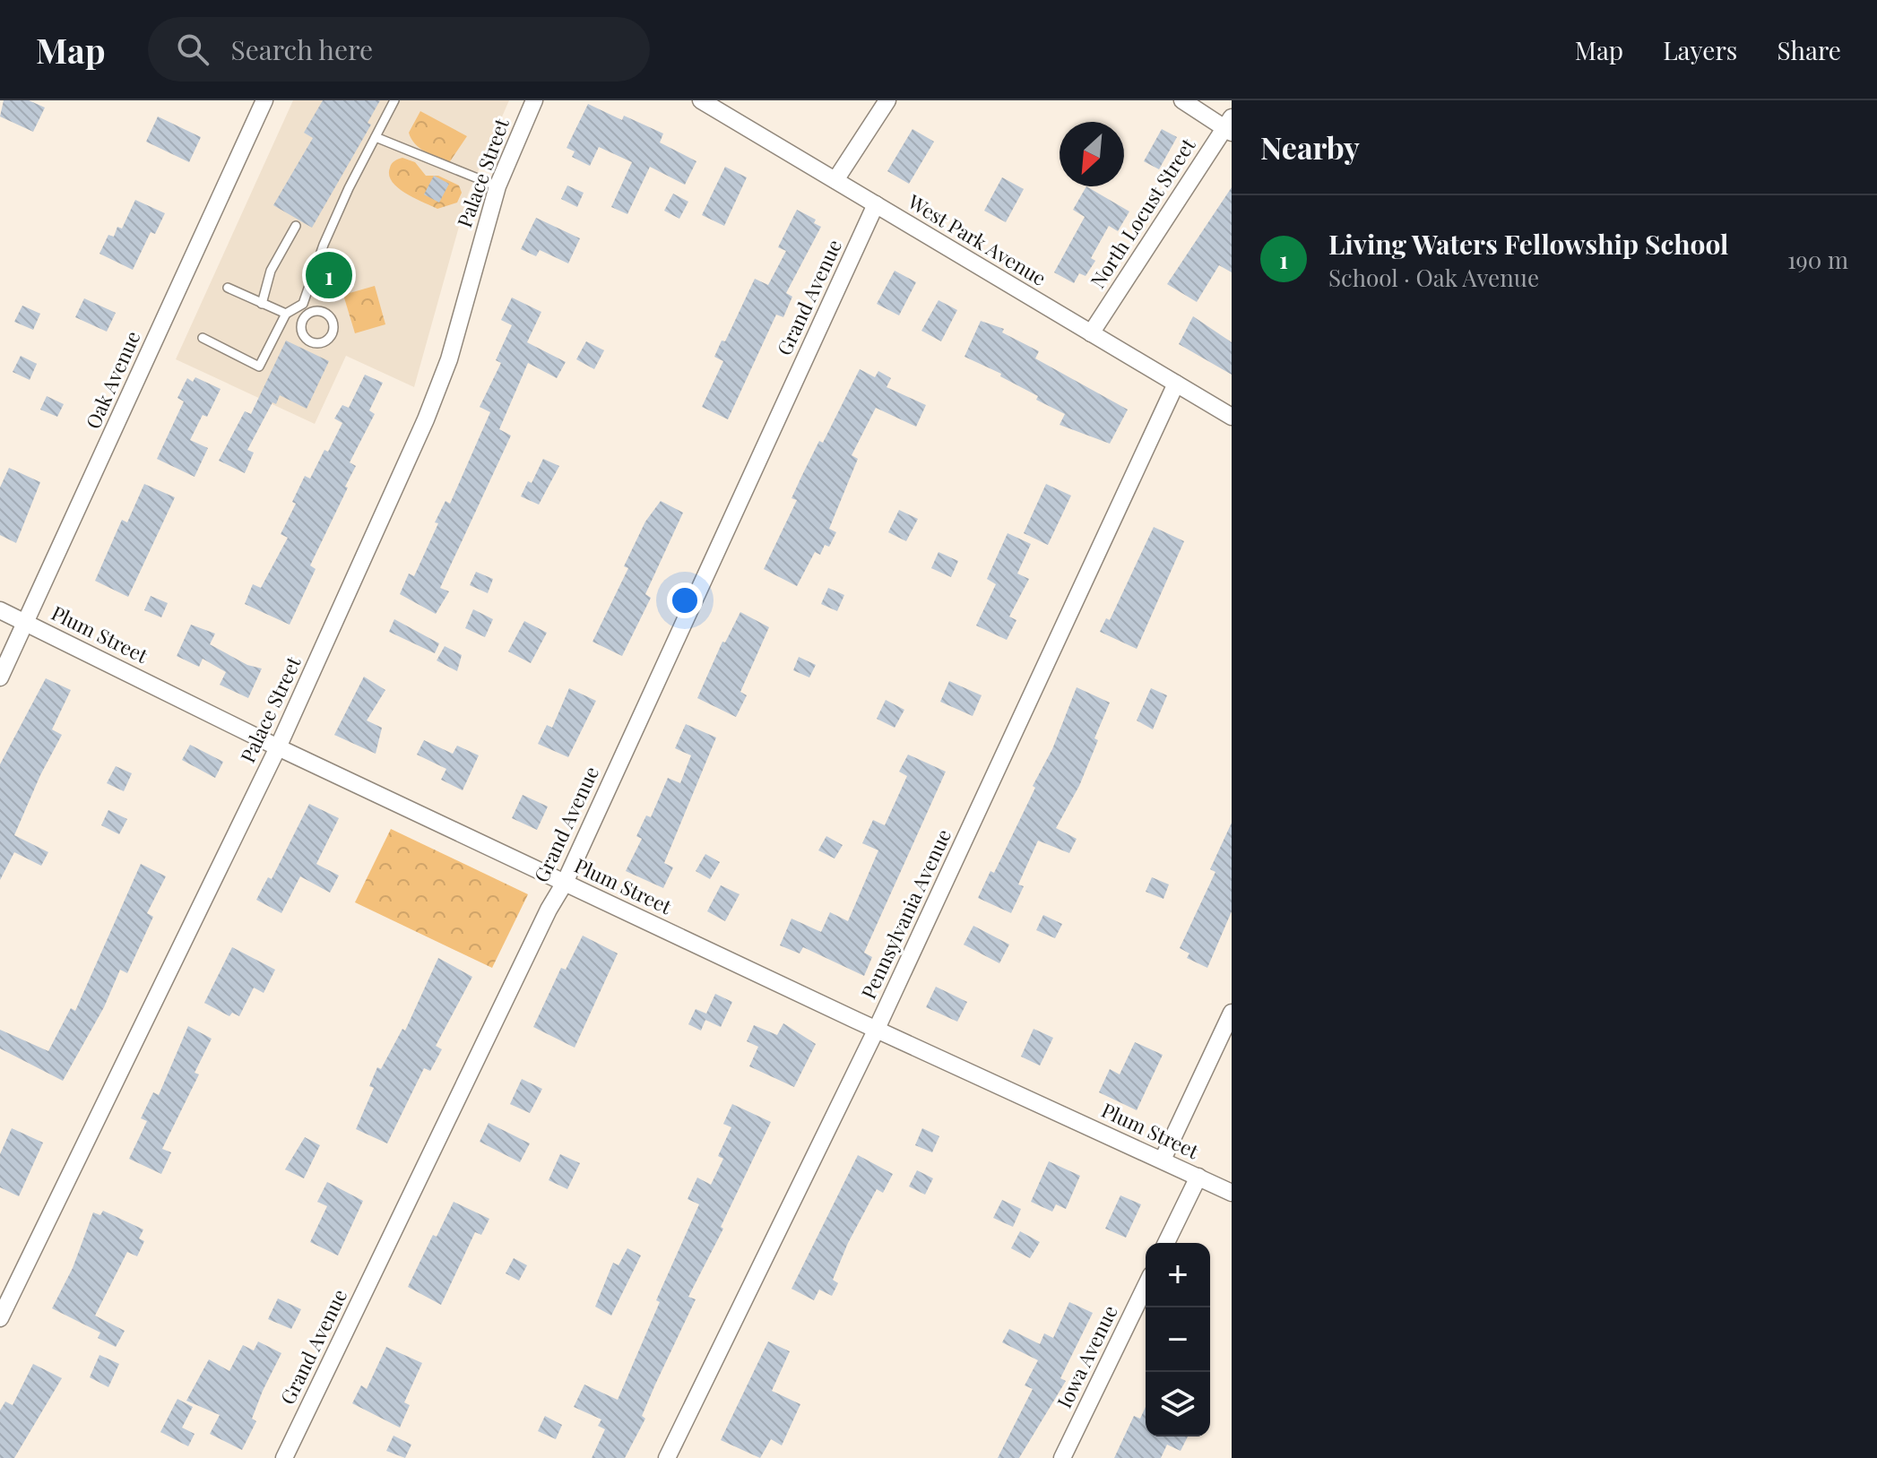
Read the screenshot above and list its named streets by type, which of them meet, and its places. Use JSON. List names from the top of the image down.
{
  "streets": {
    "street": [
      "Palace Street",
      "North Locust Street",
      "West Park Avenue",
      "Grand Avenue",
      "Oak Avenue",
      "Plum Street",
      "Pennsylvania Avenue",
      "Iowa Avenue"
    ]
  },
  "crossings": [
    ["Palace Street", "Plum Street"],
    ["North Locust Street", "West Park Avenue"],
    ["West Park Avenue", "Grand Avenue"],
    ["West Park Avenue", "Pennsylvania Avenue"],
    ["Grand Avenue", "Plum Street"],
    ["Oak Avenue", "Plum Street"],
    ["Plum Street", "Pennsylvania Avenue"]
  ],
  "north": "bottom left",
  "page": {
    "header": "Map",
    "search": "Search here",
    "nav": ["Map", "Layers", "Share"],
    "heading": "Nearby",
    "list": [
      {
        "mark": "1",
        "name": "Living Waters Fellowship School",
        "note": "School · Oak Avenue",
        "value": "190 m"
      }
    ],
    "pins": "1",
    "map_buttons": ["+", "−"]
  }
}
